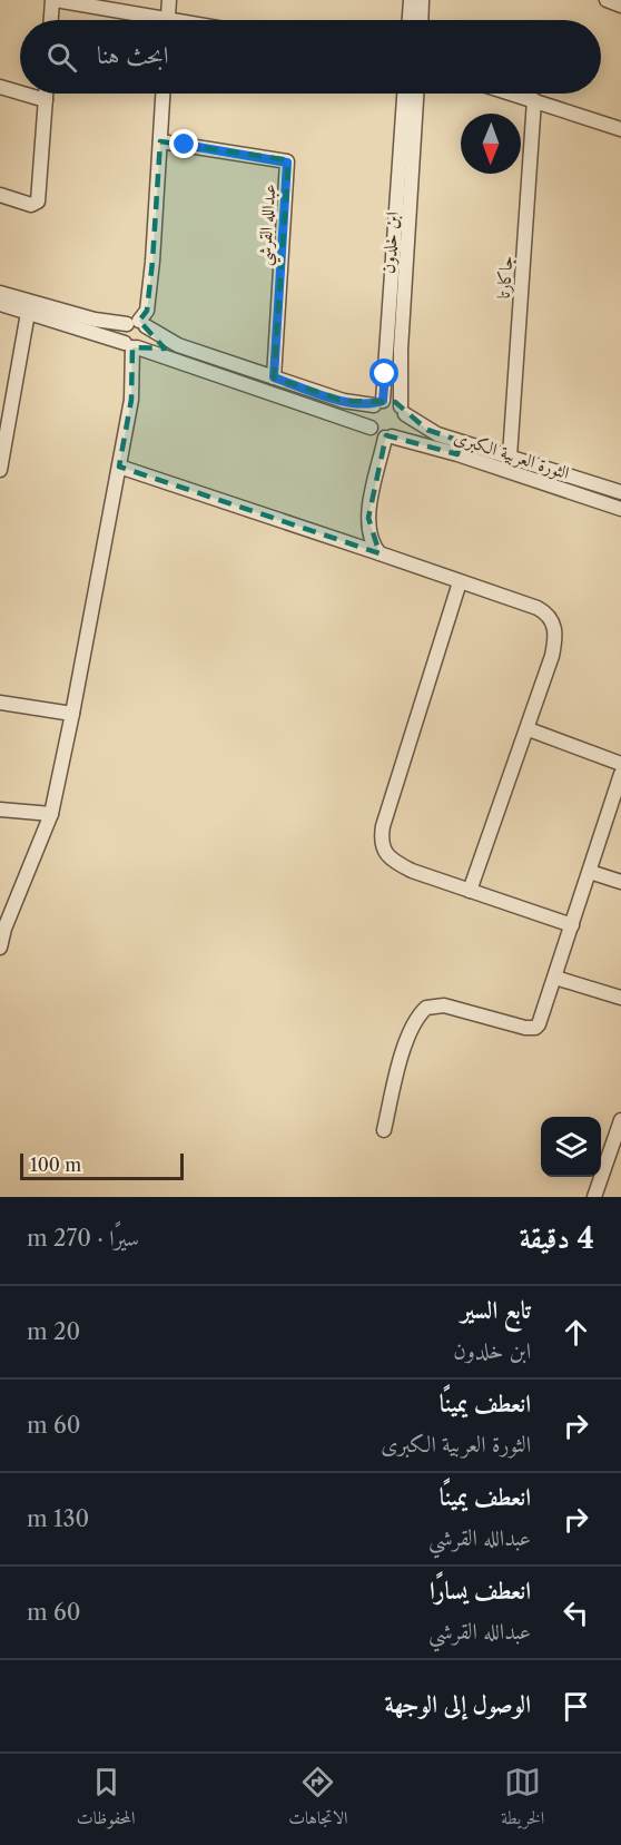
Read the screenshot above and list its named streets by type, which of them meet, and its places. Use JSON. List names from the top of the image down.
{
  "streets": {
    "street": [
      "عبدالله القرشي",
      "ابن خلدون",
      "جاكارتا",
      "الثورة العربية الكبرى"
    ]
  },
  "crossings": [
    ["ابن خلدون", "الثورة العربية الكبرى"],
    ["جاكارتا", "الثورة العربية الكبرى"]
  ],
  "scale_bar": "100 m",
  "north": "bottom",
  "page": {
    "search": "ابحث هنا",
    "scale": "100 m",
    "heading": ["4 دقيقة", "سيرًا · 270 m"],
    "list": [
      ["تابع السير", "ابن خلدون", "20 m"],
      ["انعطف يمينًا", "الثورة العربية الكبرى", "60 m"],
      ["انعطف يمينًا", "عبدالله القرشي", "130 m"],
      ["انعطف يسارًا", "عبدالله القرشي", "60 m"],
      "الوصول إلى الوجهة"
    ],
    "nav": ["الخريطة", "الاتجاهات", "المحفوظات"]
  }
}
